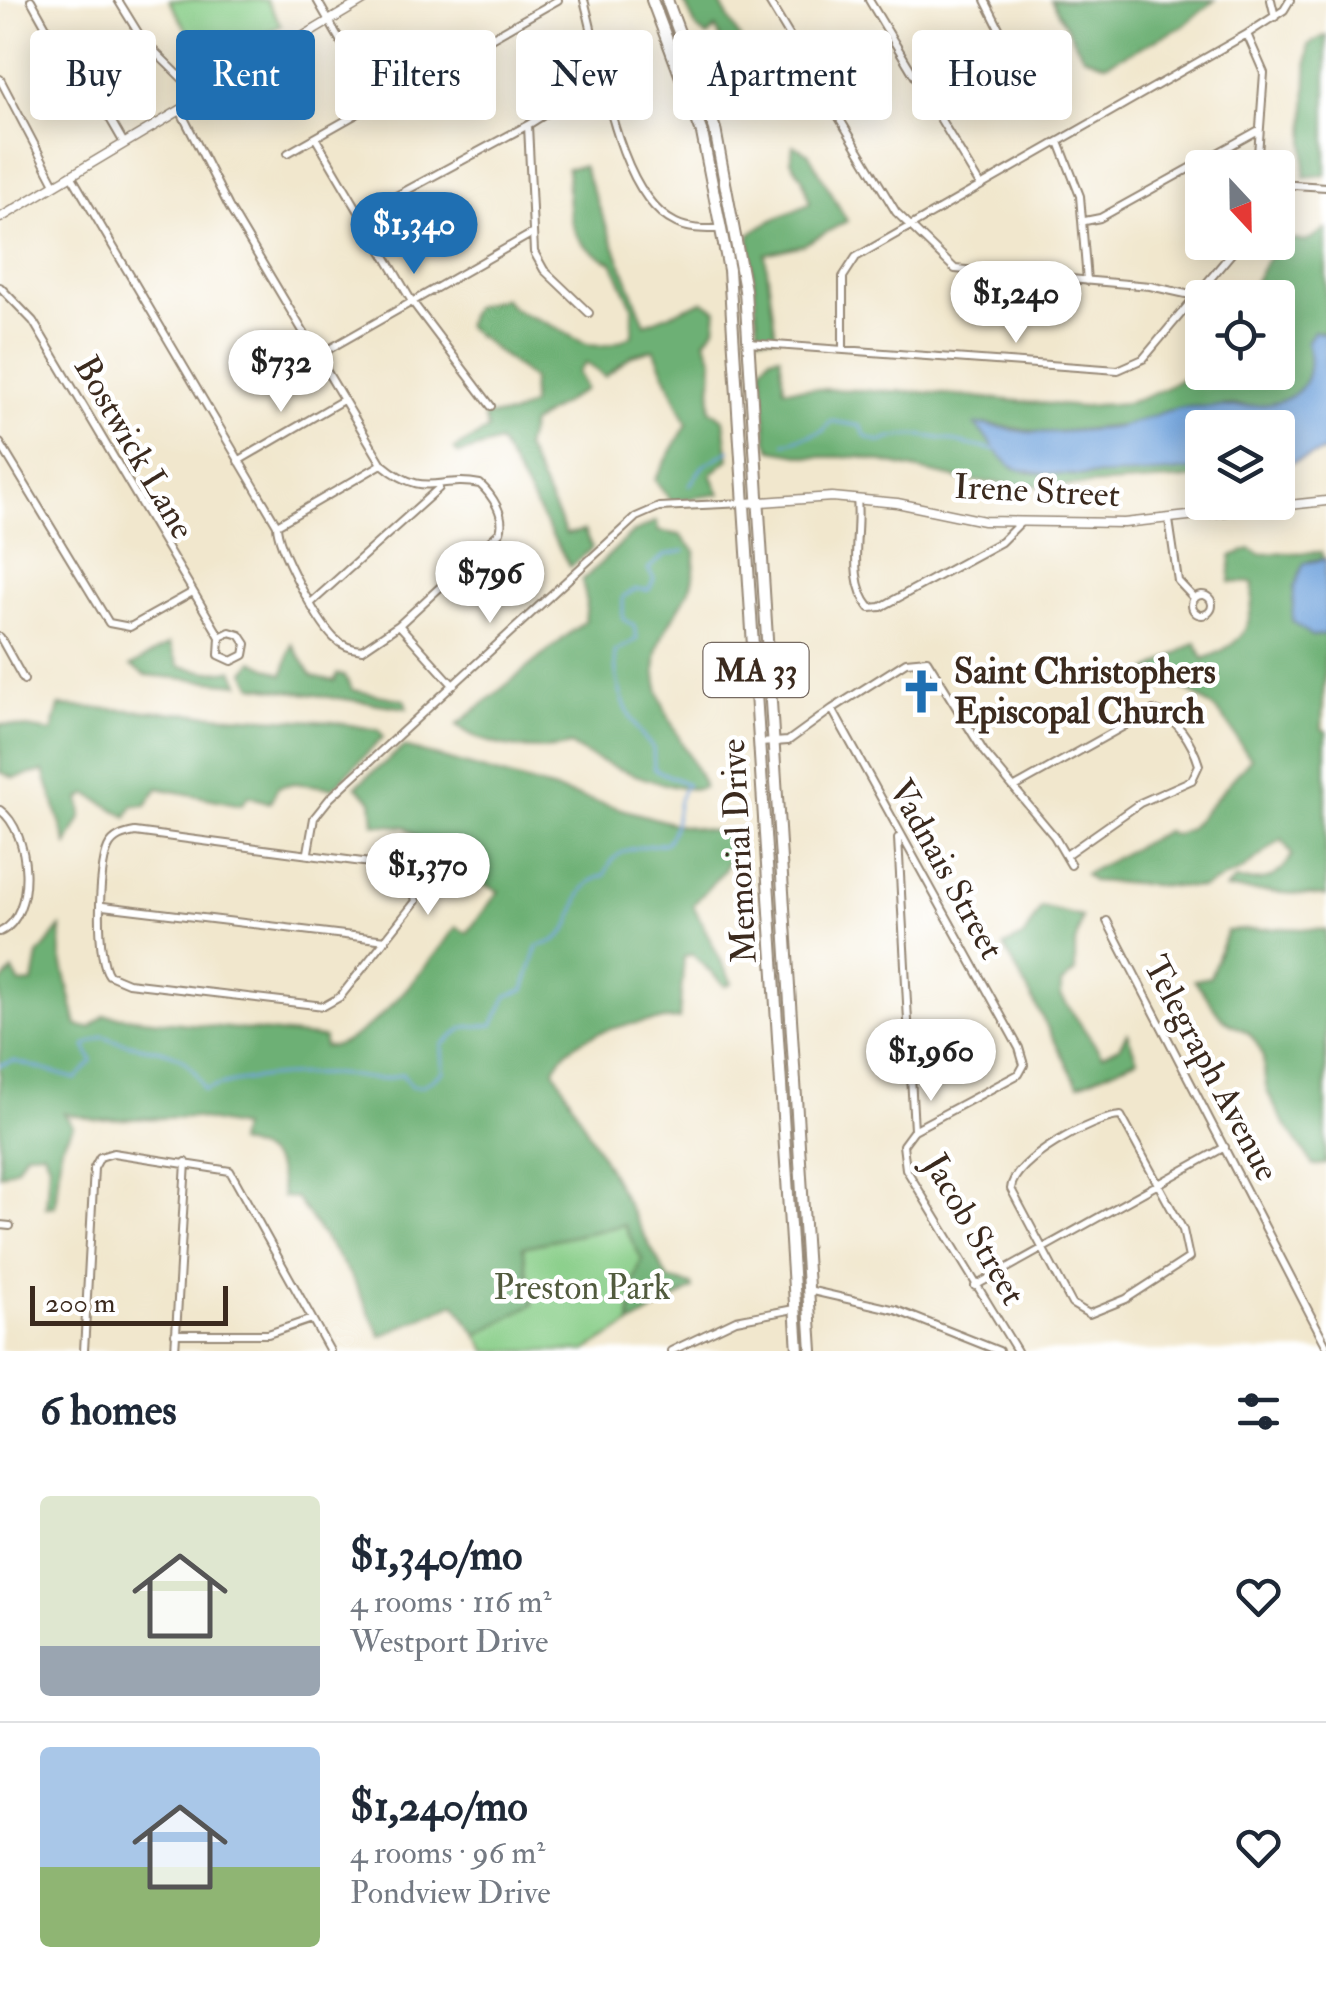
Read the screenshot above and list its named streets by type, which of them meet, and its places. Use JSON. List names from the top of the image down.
{
  "streets": {
    "main road": ["MA 33", "Memorial Drive"],
    "street": [
      "Bostwick Lane",
      "Irene Street",
      "Vadnais Street",
      "Telegraph Avenue",
      "Jacob Street"
    ]
  },
  "crossings": [
    ["Irene Street", "Memorial Drive"],
    ["Vadnais Street", "Jacob Street"]
  ],
  "parks": ["Preston Park"],
  "places": {
    "church": ["Saint Christophers Episcopal Church"]
  },
  "scale_bar": "200 m",
  "north": "bottom",
  "page": {
    "chip": [
      "Buy",
      "Rent",
      "Filters",
      "New",
      "Apartment",
      "House"
    ],
    "price": [
      "$1,340",
      "$1,240",
      "$732",
      "$796",
      "$1,370",
      "$1,960"
    ],
    "scale": "200 m",
    "heading": "6 homes",
    "list": [
      {
        "name": "$1,340/mo",
        "note": "4 rooms · 116 m² · Westport Drive"
      },
      {
        "name": "$1,240/mo",
        "note": "4 rooms · 96 m² · Pondview Drive"
      }
    ]
  }
}
